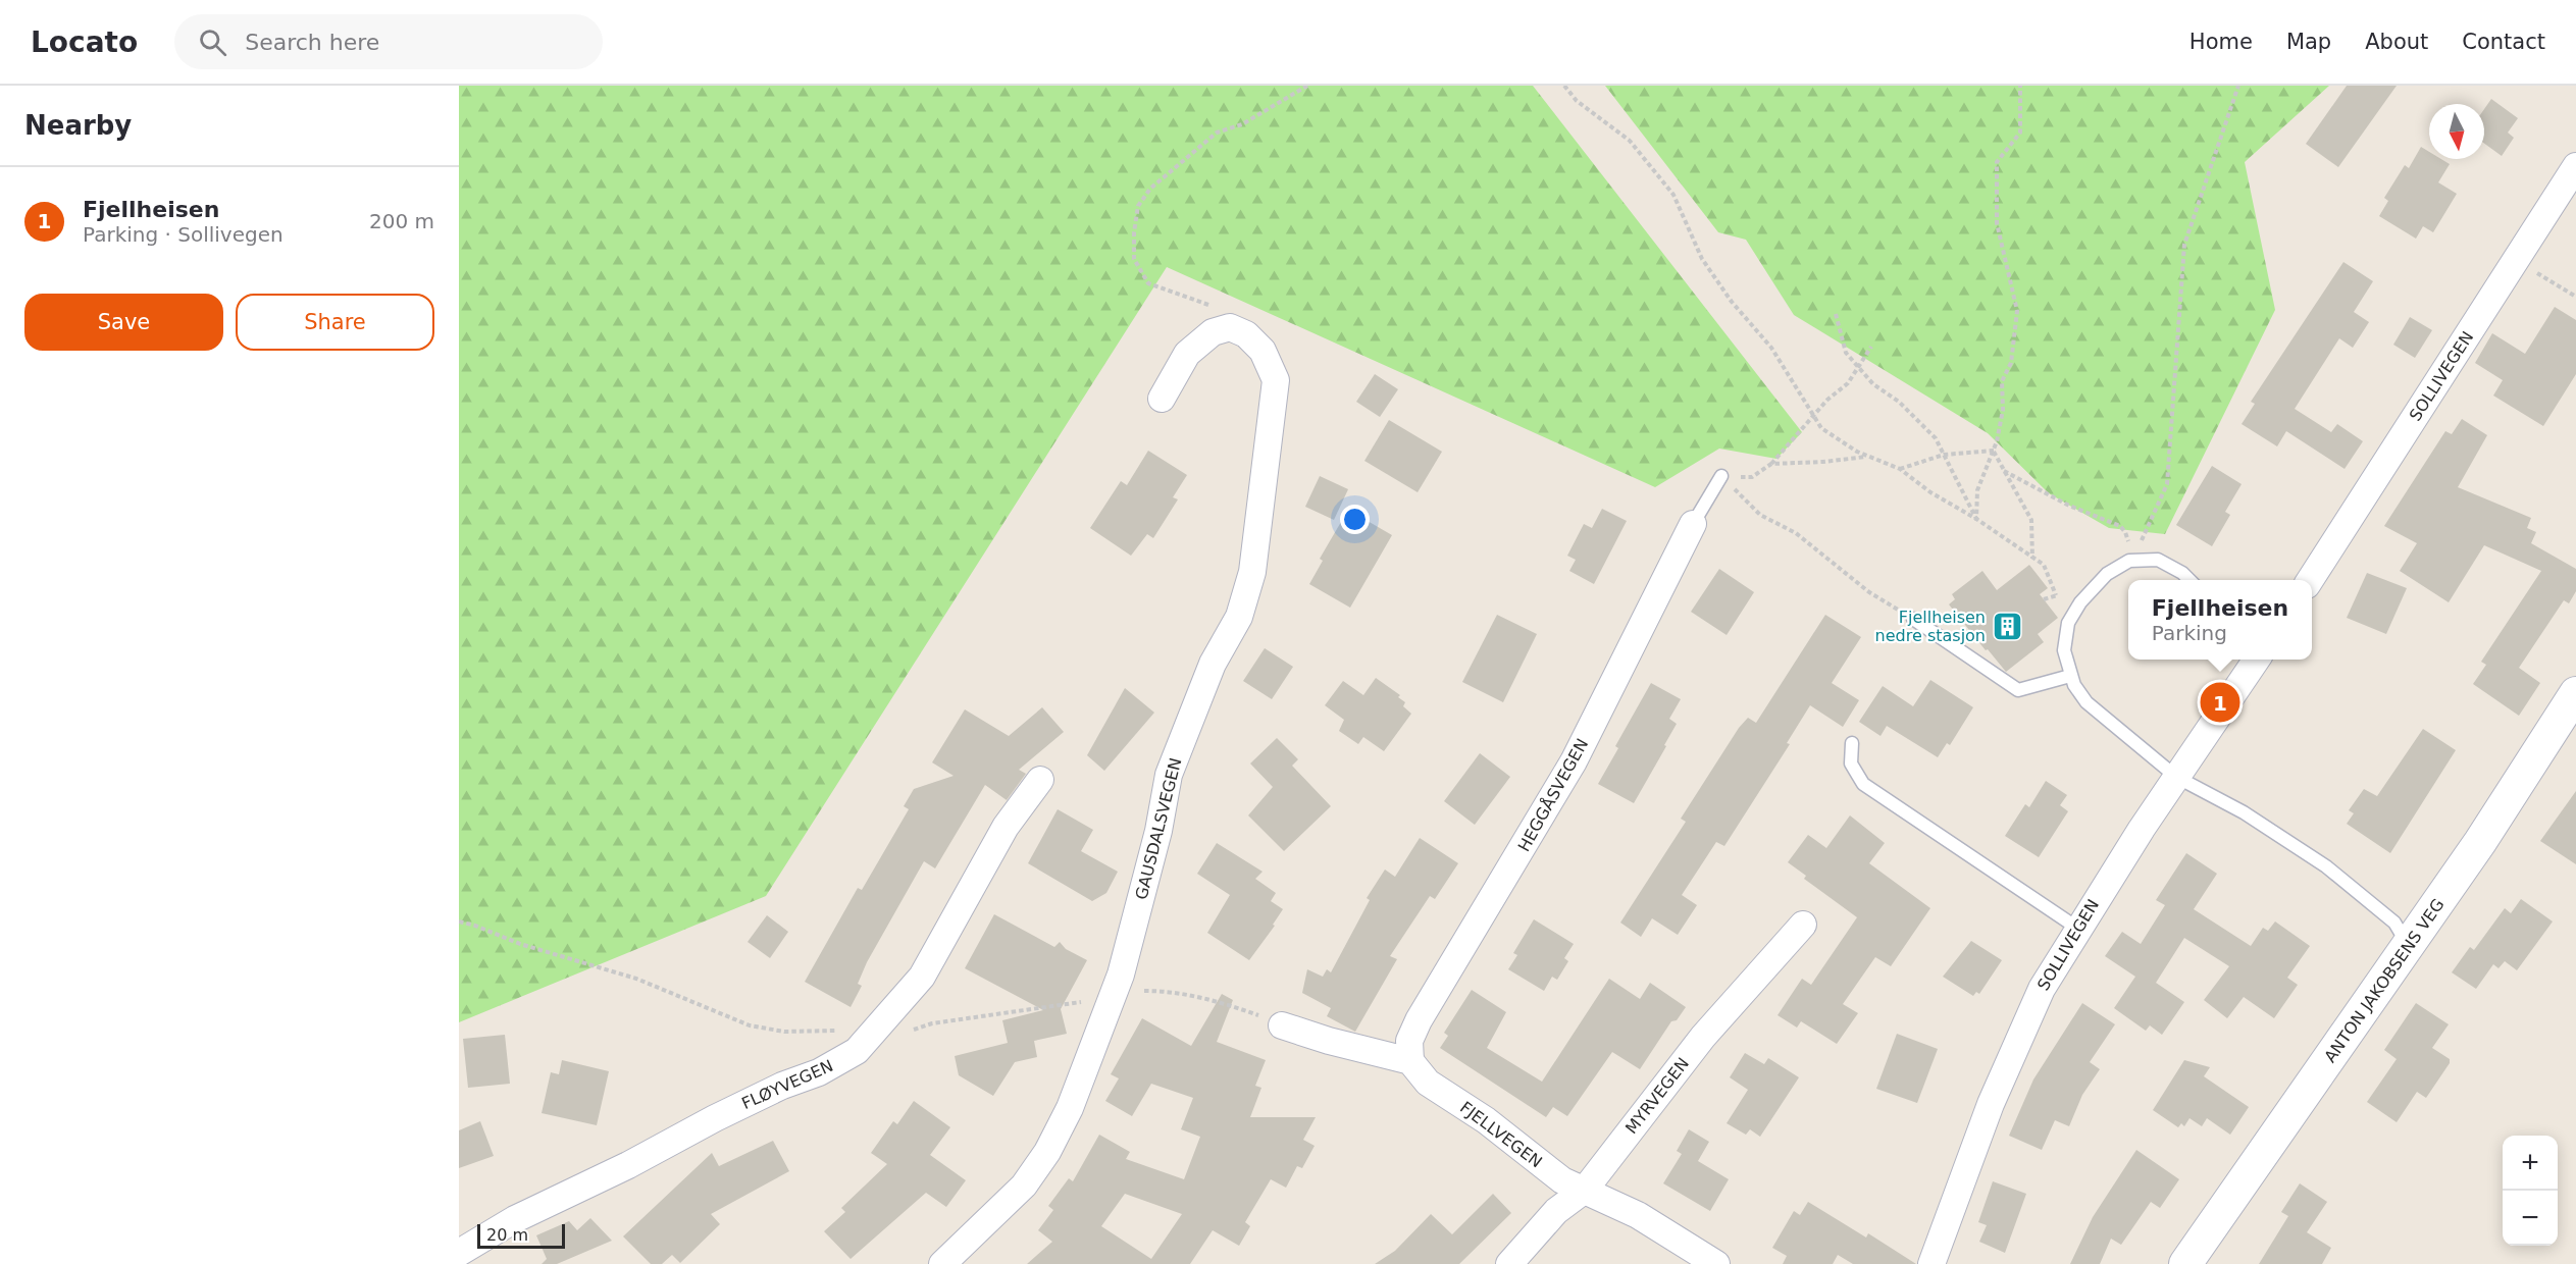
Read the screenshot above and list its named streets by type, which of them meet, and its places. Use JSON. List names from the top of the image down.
{
  "streets": {
    "street": [
      "SOLLIVEGEN",
      "HEGGÅSVEGEN",
      "GAUSDALSVEGEN",
      "ANTON JAKOBSENS VEG",
      "FLØYVEGEN",
      "MYRVEGEN",
      "FJELLVEGEN"
    ]
  },
  "crossings": [
    ["HEGGÅSVEGEN", "FJELLVEGEN"],
    ["MYRVEGEN", "FJELLVEGEN"]
  ],
  "places": {
    "building": ["Fjellheisen nedre stasjon"]
  },
  "scale_bar": "20 m",
  "north": "bottom",
  "page": {
    "header": "Locato",
    "search": "Search here",
    "nav": [
      "Home",
      "Map",
      "About",
      "Contact"
    ],
    "heading": "Nearby",
    "list": [
      {
        "mark": "1",
        "name": "Fjellheisen",
        "note": "Parking · Sollivegen",
        "value": "200 m"
      }
    ],
    "buttons": ["Save", "Share"],
    "popup": ["Fjellheisen", "Parking"],
    "pins": "1",
    "map_buttons": ["+", "−"],
    "scale": "20 m"
  }
}
